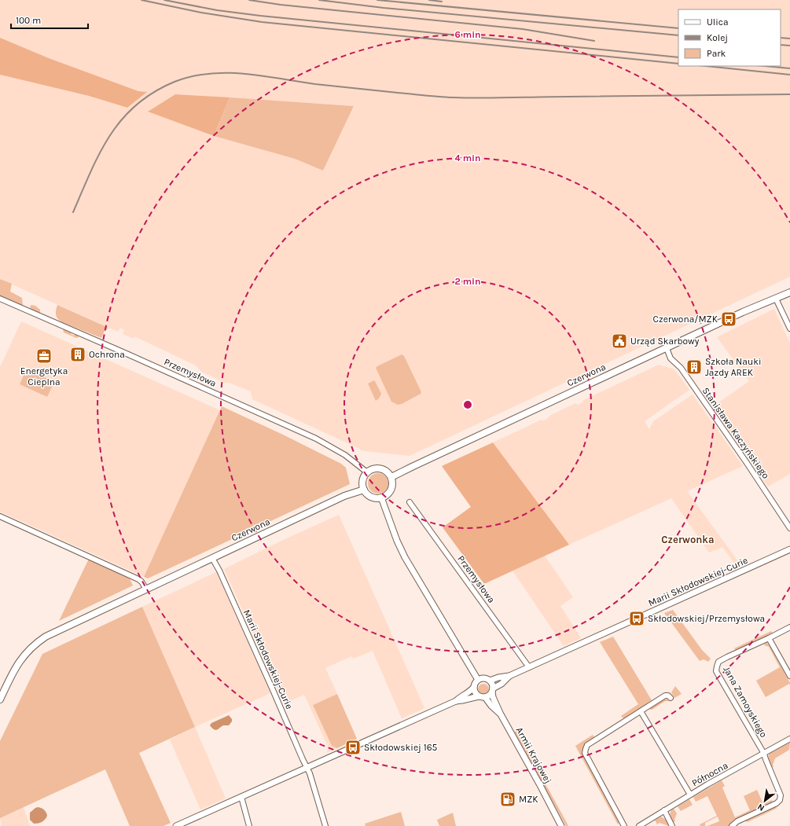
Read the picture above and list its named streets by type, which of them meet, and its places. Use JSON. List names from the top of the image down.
{
  "streets": {
    "main road": ["Czerwona"],
    "street": [
      "Przemysłowa",
      "Stanisława Kaczyńskiego",
      "Marii Skłodowskiej-Curie",
      "Jana Zamoyskiego",
      "Armii Krajowej",
      "Północna"
    ]
  },
  "crossings": [
    ["Przemysłowa", "Czerwona"],
    ["Przemysłowa", "Marii Skłodowskiej-Curie"],
    ["Czerwona", "Stanisława Kaczyńskiego"],
    ["Czerwona", "Marii Skłodowskiej-Curie"],
    ["Marii Skłodowskiej-Curie", "Armii Krajowej"],
    ["Jana Zamoyskiego", "Północna"]
  ],
  "districts": ["Czerwonka"],
  "places": {
    "bus stop": ["Czerwona/MZK", "Skłodowskiej/Przemysłowa", "Skłodowskiej 165"],
    "public building": ["Urząd Skarbowy"],
    "building": ["Ochrona", "Szkoła Nauki Jazdy AREK"],
    "office": ["Energetyka Cieplna"],
    "fuel station": ["MZK"]
  },
  "legend": ["Ulica", "Kolej", "Park"],
  "scale_bar": "100 m",
  "north": "bottom left",
  "rings": ["6 min", "4 min", "2 min"]
}
